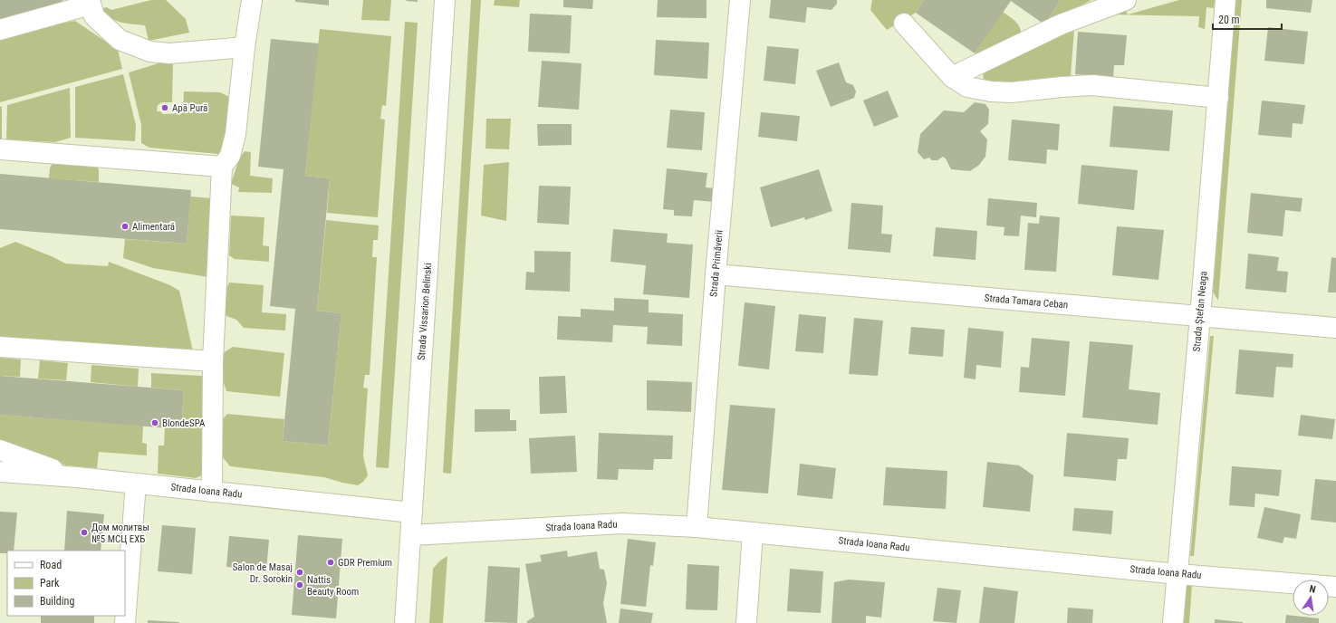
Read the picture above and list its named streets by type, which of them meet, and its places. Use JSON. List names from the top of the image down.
{
  "streets": {
    "street": [
      "Strada Primăverii",
      "Strada Tamara Ceban",
      "Strada Vissarion Belinski",
      "Strada Ștefan Neaga",
      "Strada Ioana Radu"
    ]
  },
  "crossings": [
    ["Strada Primăverii", "Strada Tamara Ceban"],
    ["Strada Primăverii", "Strada Ioana Radu"],
    ["Strada Tamara Ceban", "Strada Ștefan Neaga"],
    ["Strada Vissarion Belinski", "Strada Ioana Radu"],
    ["Strada Ștefan Neaga", "Strada Ioana Radu"]
  ],
  "places": [
    "Apă Pură",
    "Alimentară",
    "BlondeSPA",
    "Дом молитвы №5 МСЦ ЕХБ",
    "GDR Premium",
    "Salon de Masaj Dr. Sorokin",
    "Nattis Beauty Room"
  ],
  "legend": ["Road", "Park", "Building"],
  "scale_bar": "20 m",
  "north": "top"
}
